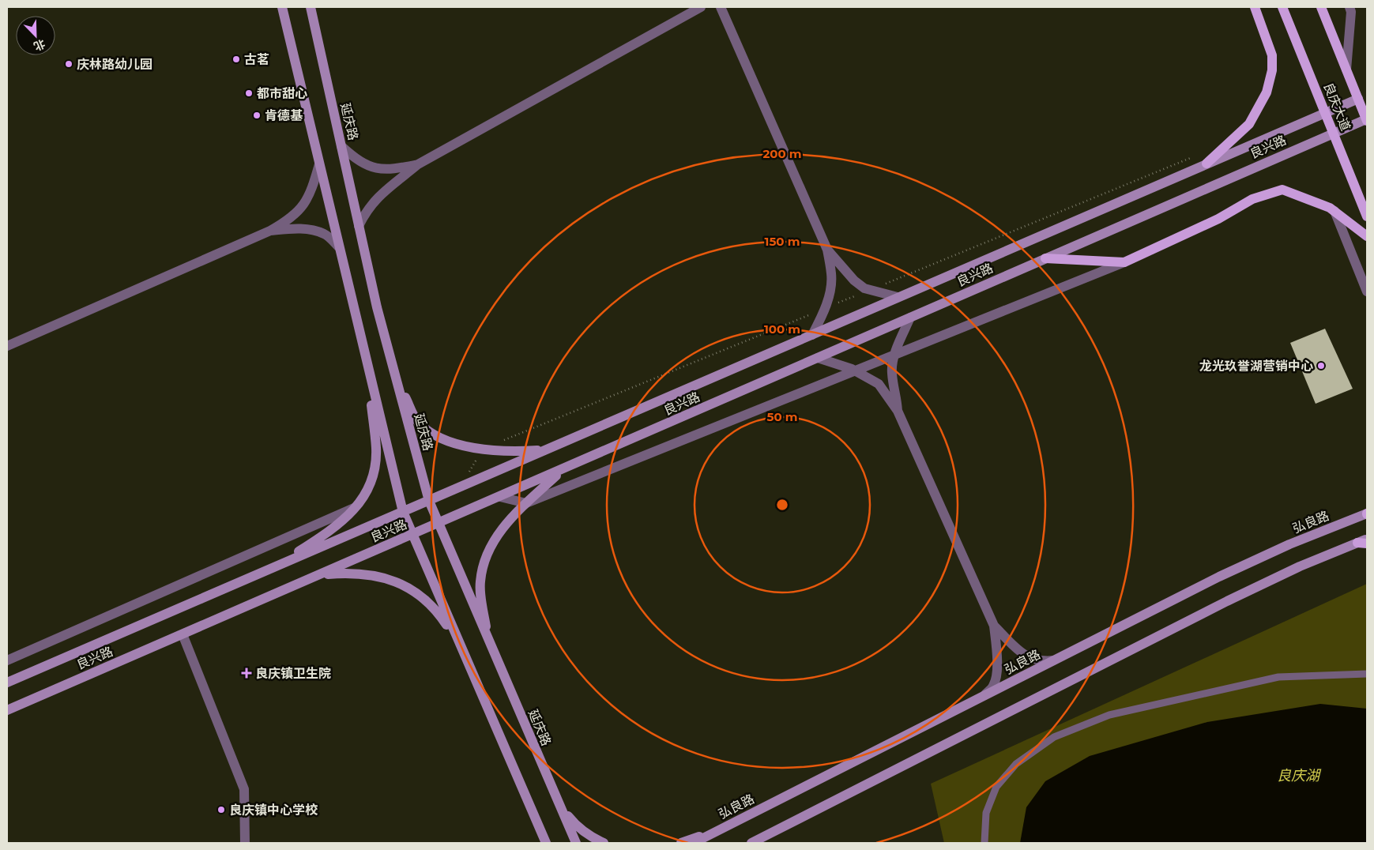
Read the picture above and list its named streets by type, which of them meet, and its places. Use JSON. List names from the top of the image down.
{
  "streets": {
    "main road": [
      "良庆大道",
      "延庆路",
      "良兴路",
      "弘良路"
    ]
  },
  "crossings": [
    ["良庆大道", "良兴路"],
    ["延庆路", "良兴路"]
  ],
  "water": ["良庆湖"],
  "places": {
    "other": [
      "古茗",
      "庆林路幼儿园",
      "都市甜心",
      "肯德基",
      "龙光玖誉湖营销中心",
      "良庆镇中心学校"
    ],
    "health": ["良庆镇卫生院"]
  },
  "north": "bottom right",
  "rings": [
    "200 m",
    "150 m",
    "100 m",
    "50 m"
  ]
}
